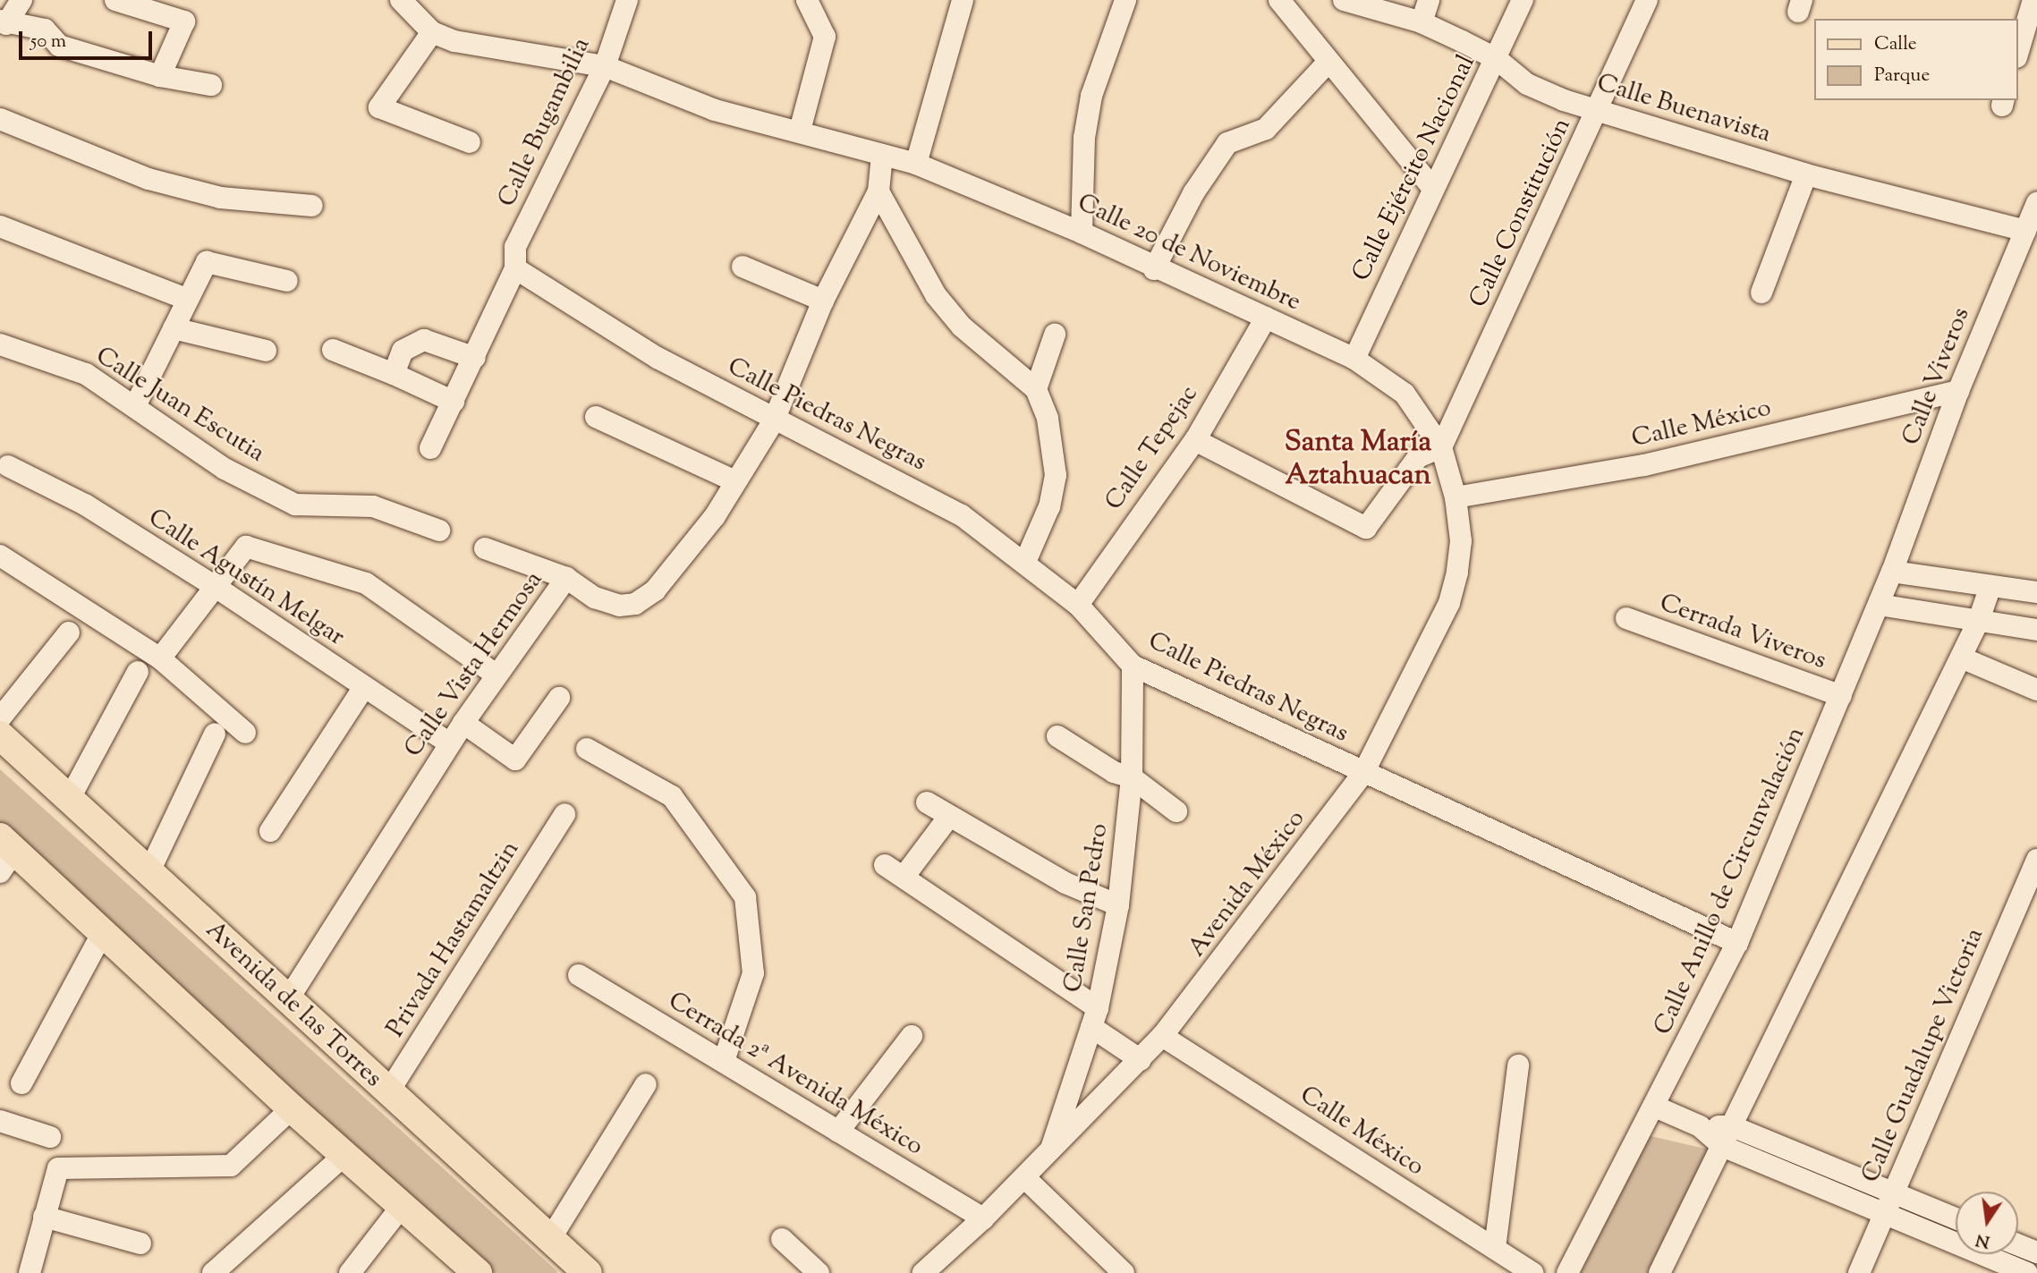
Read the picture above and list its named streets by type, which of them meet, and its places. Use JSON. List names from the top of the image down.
{
  "streets": {
    "main road": ["Avenida de las Torres"],
    "street": [
      "Calle Buenavista",
      "Calle Bugambilia",
      "Calle Ejército Nacional",
      "Calle Constitución",
      "Calle 20 de Noviembre",
      "Calle Viveros",
      "Calle Juan Escutia",
      "Calle Piedras Negras",
      "Calle México",
      "Calle Tepejac",
      "Calle Agustín Melgar",
      "Cerrada Viveros",
      "Calle Vista Hermosa",
      "Calle Anillo de Circunvalación",
      "Avenida México",
      "Calle San Pedro",
      "Privada Hastamaltzin",
      "Calle Guadalupe Victoria",
      "Cerrada 2ª Avenida México"
    ]
  },
  "crossings": [
    ["Calle Buenavista", "Calle Ejército Nacional"],
    ["Calle Buenavista", "Calle Constitución"],
    ["Calle Buenavista", "Calle Viveros"],
    ["Calle Bugambilia", "Calle 20 de Noviembre"],
    ["Calle Bugambilia", "Calle Piedras Negras"],
    ["Calle Ejército Nacional", "Calle 20 de Noviembre"],
    ["Calle Constitución", "Calle 20 de Noviembre"],
    ["Calle Constitución", "Avenida México"],
    ["Calle 20 de Noviembre", "Calle Tepejac"],
    ["Calle 20 de Noviembre", "Calle Vista Hermosa"],
    ["Calle 20 de Noviembre", "Avenida México"],
    ["Calle Viveros", "Calle México"],
    ["Calle Viveros", "Calle Anillo de Circunvalación"],
    ["Calle Piedras Negras", "Calle Tepejac"],
    ["Calle Piedras Negras", "Calle Vista Hermosa"],
    ["Calle Piedras Negras", "Calle Anillo de Circunvalación"],
    ["Calle Piedras Negras", "Avenida México"],
    ["Calle Piedras Negras", "Calle San Pedro"],
    ["Calle México", "Avenida México"],
    ["Calle Agustín Melgar", "Calle Vista Hermosa"],
    ["Cerrada Viveros", "Calle Anillo de Circunvalación"],
    ["Calle Vista Hermosa", "Avenida de las Torres"],
    ["Avenida México", "Calle San Pedro"],
    ["Avenida México", "Cerrada 2ª Avenida México"],
    ["Privada Hastamaltzin", "Avenida de las Torres"]
  ],
  "districts": ["Santa María Aztahuacan"],
  "legend": ["Calle", "Parque"],
  "scale_bar": "50 m",
  "north": "bottom"
}
